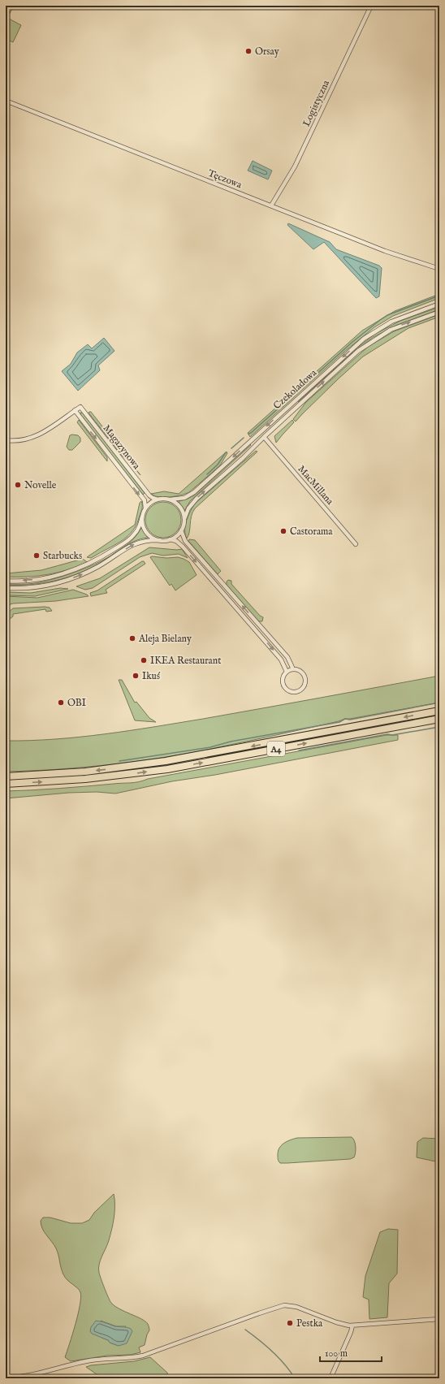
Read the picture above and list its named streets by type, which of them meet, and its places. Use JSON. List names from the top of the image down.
{
  "streets": {
    "highway": ["A4"],
    "street": [
      "Logistyczna",
      "Tęczowa",
      "Czekoladowa",
      "Magazynowa",
      "MacMillana"
    ]
  },
  "crossings": [
    ["Logistyczna", "Tęczowa"],
    ["Czekoladowa", "Magazynowa"],
    ["Czekoladowa", "MacMillana"]
  ],
  "places": [
    "Orsay",
    "Novelle",
    "Castorama",
    "Starbucks",
    "Aleja Bielany",
    "IKEA Restaurant",
    "Ikuś",
    "OBI",
    "Pestka"
  ],
  "scale_bar": "100 m"
}
